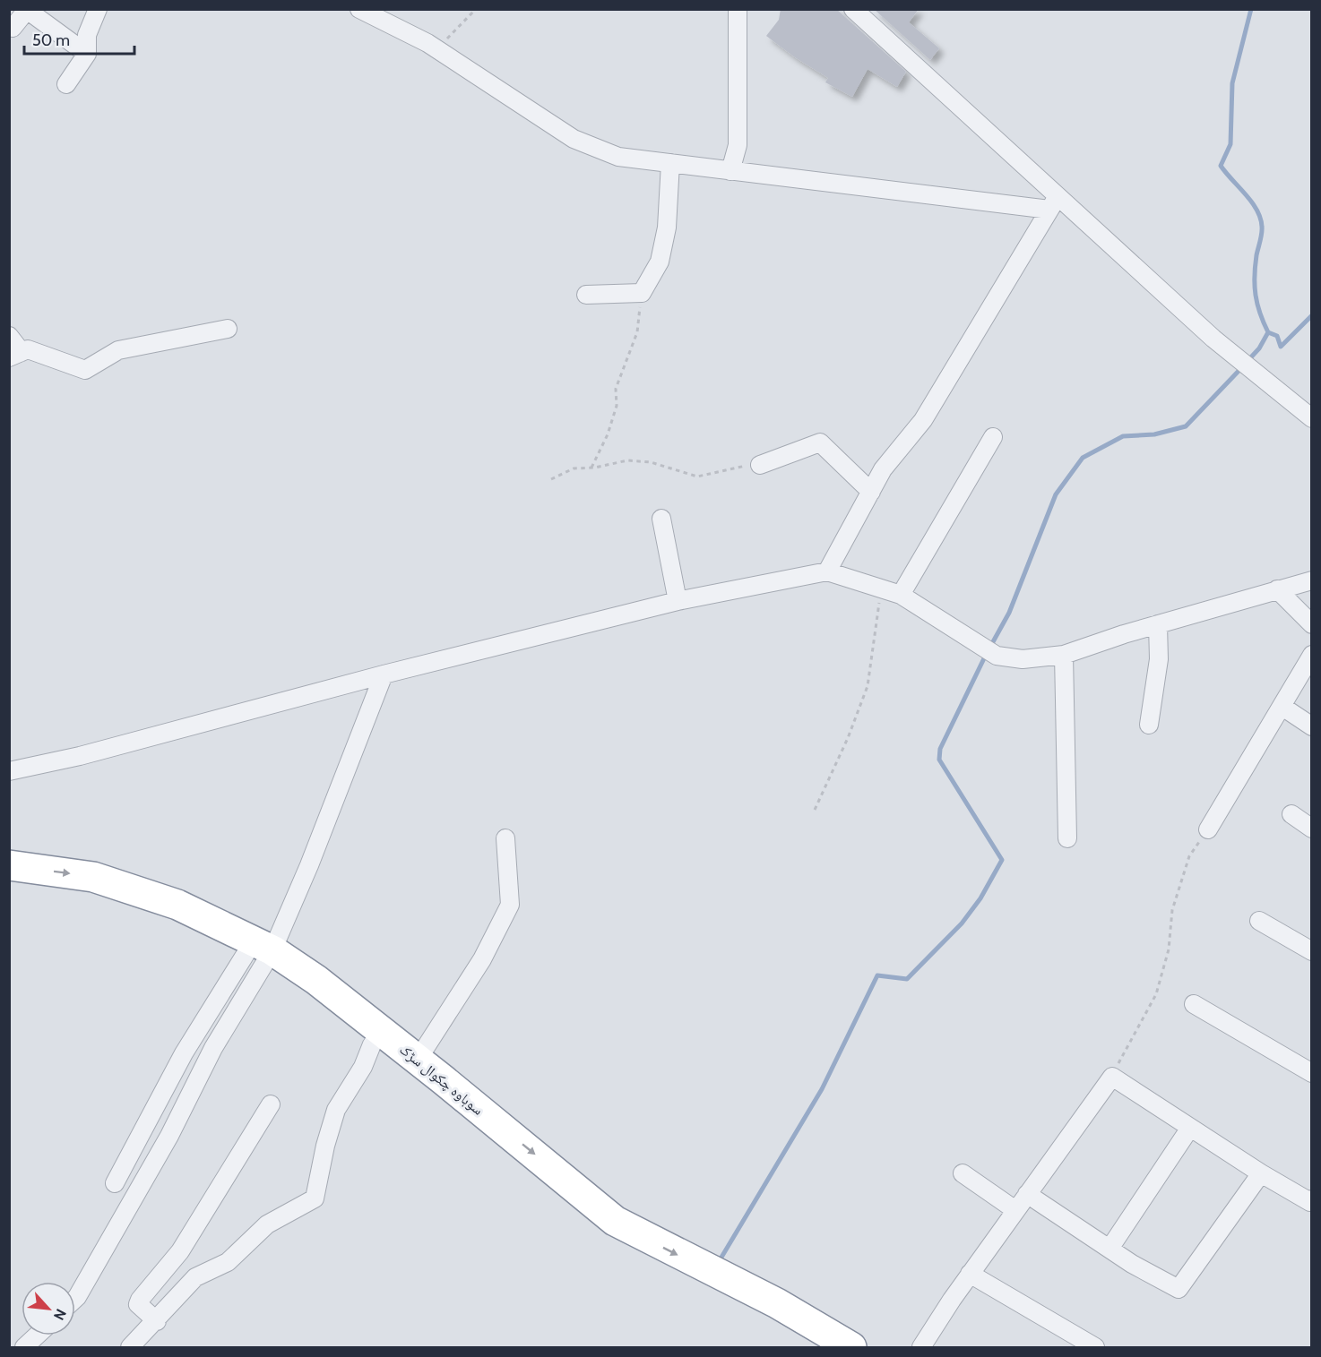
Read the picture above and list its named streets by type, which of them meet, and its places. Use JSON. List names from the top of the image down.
{
  "streets": {
    "highway": ["سوہاوہ چکوال سڑک"]
  },
  "scale_bar": "50 m",
  "north": "bottom right"
}
